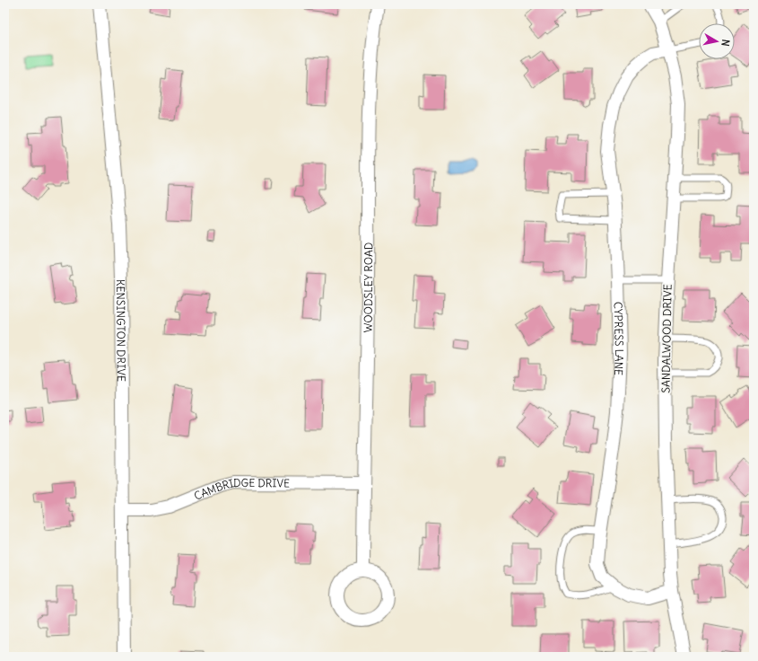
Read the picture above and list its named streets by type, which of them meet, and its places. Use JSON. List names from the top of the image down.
{
  "streets": {
    "street": [
      "WOODSLEY ROAD",
      "KENSINGTON DRIVE",
      "CYPRESS LANE",
      "SANDALWOOD DRIVE",
      "CAMBRIDGE DRIVE"
    ]
  },
  "crossings": [
    ["WOODSLEY ROAD", "CAMBRIDGE DRIVE"],
    ["KENSINGTON DRIVE", "CAMBRIDGE DRIVE"],
    ["CYPRESS LANE", "SANDALWOOD DRIVE"]
  ],
  "north": "right"
}
